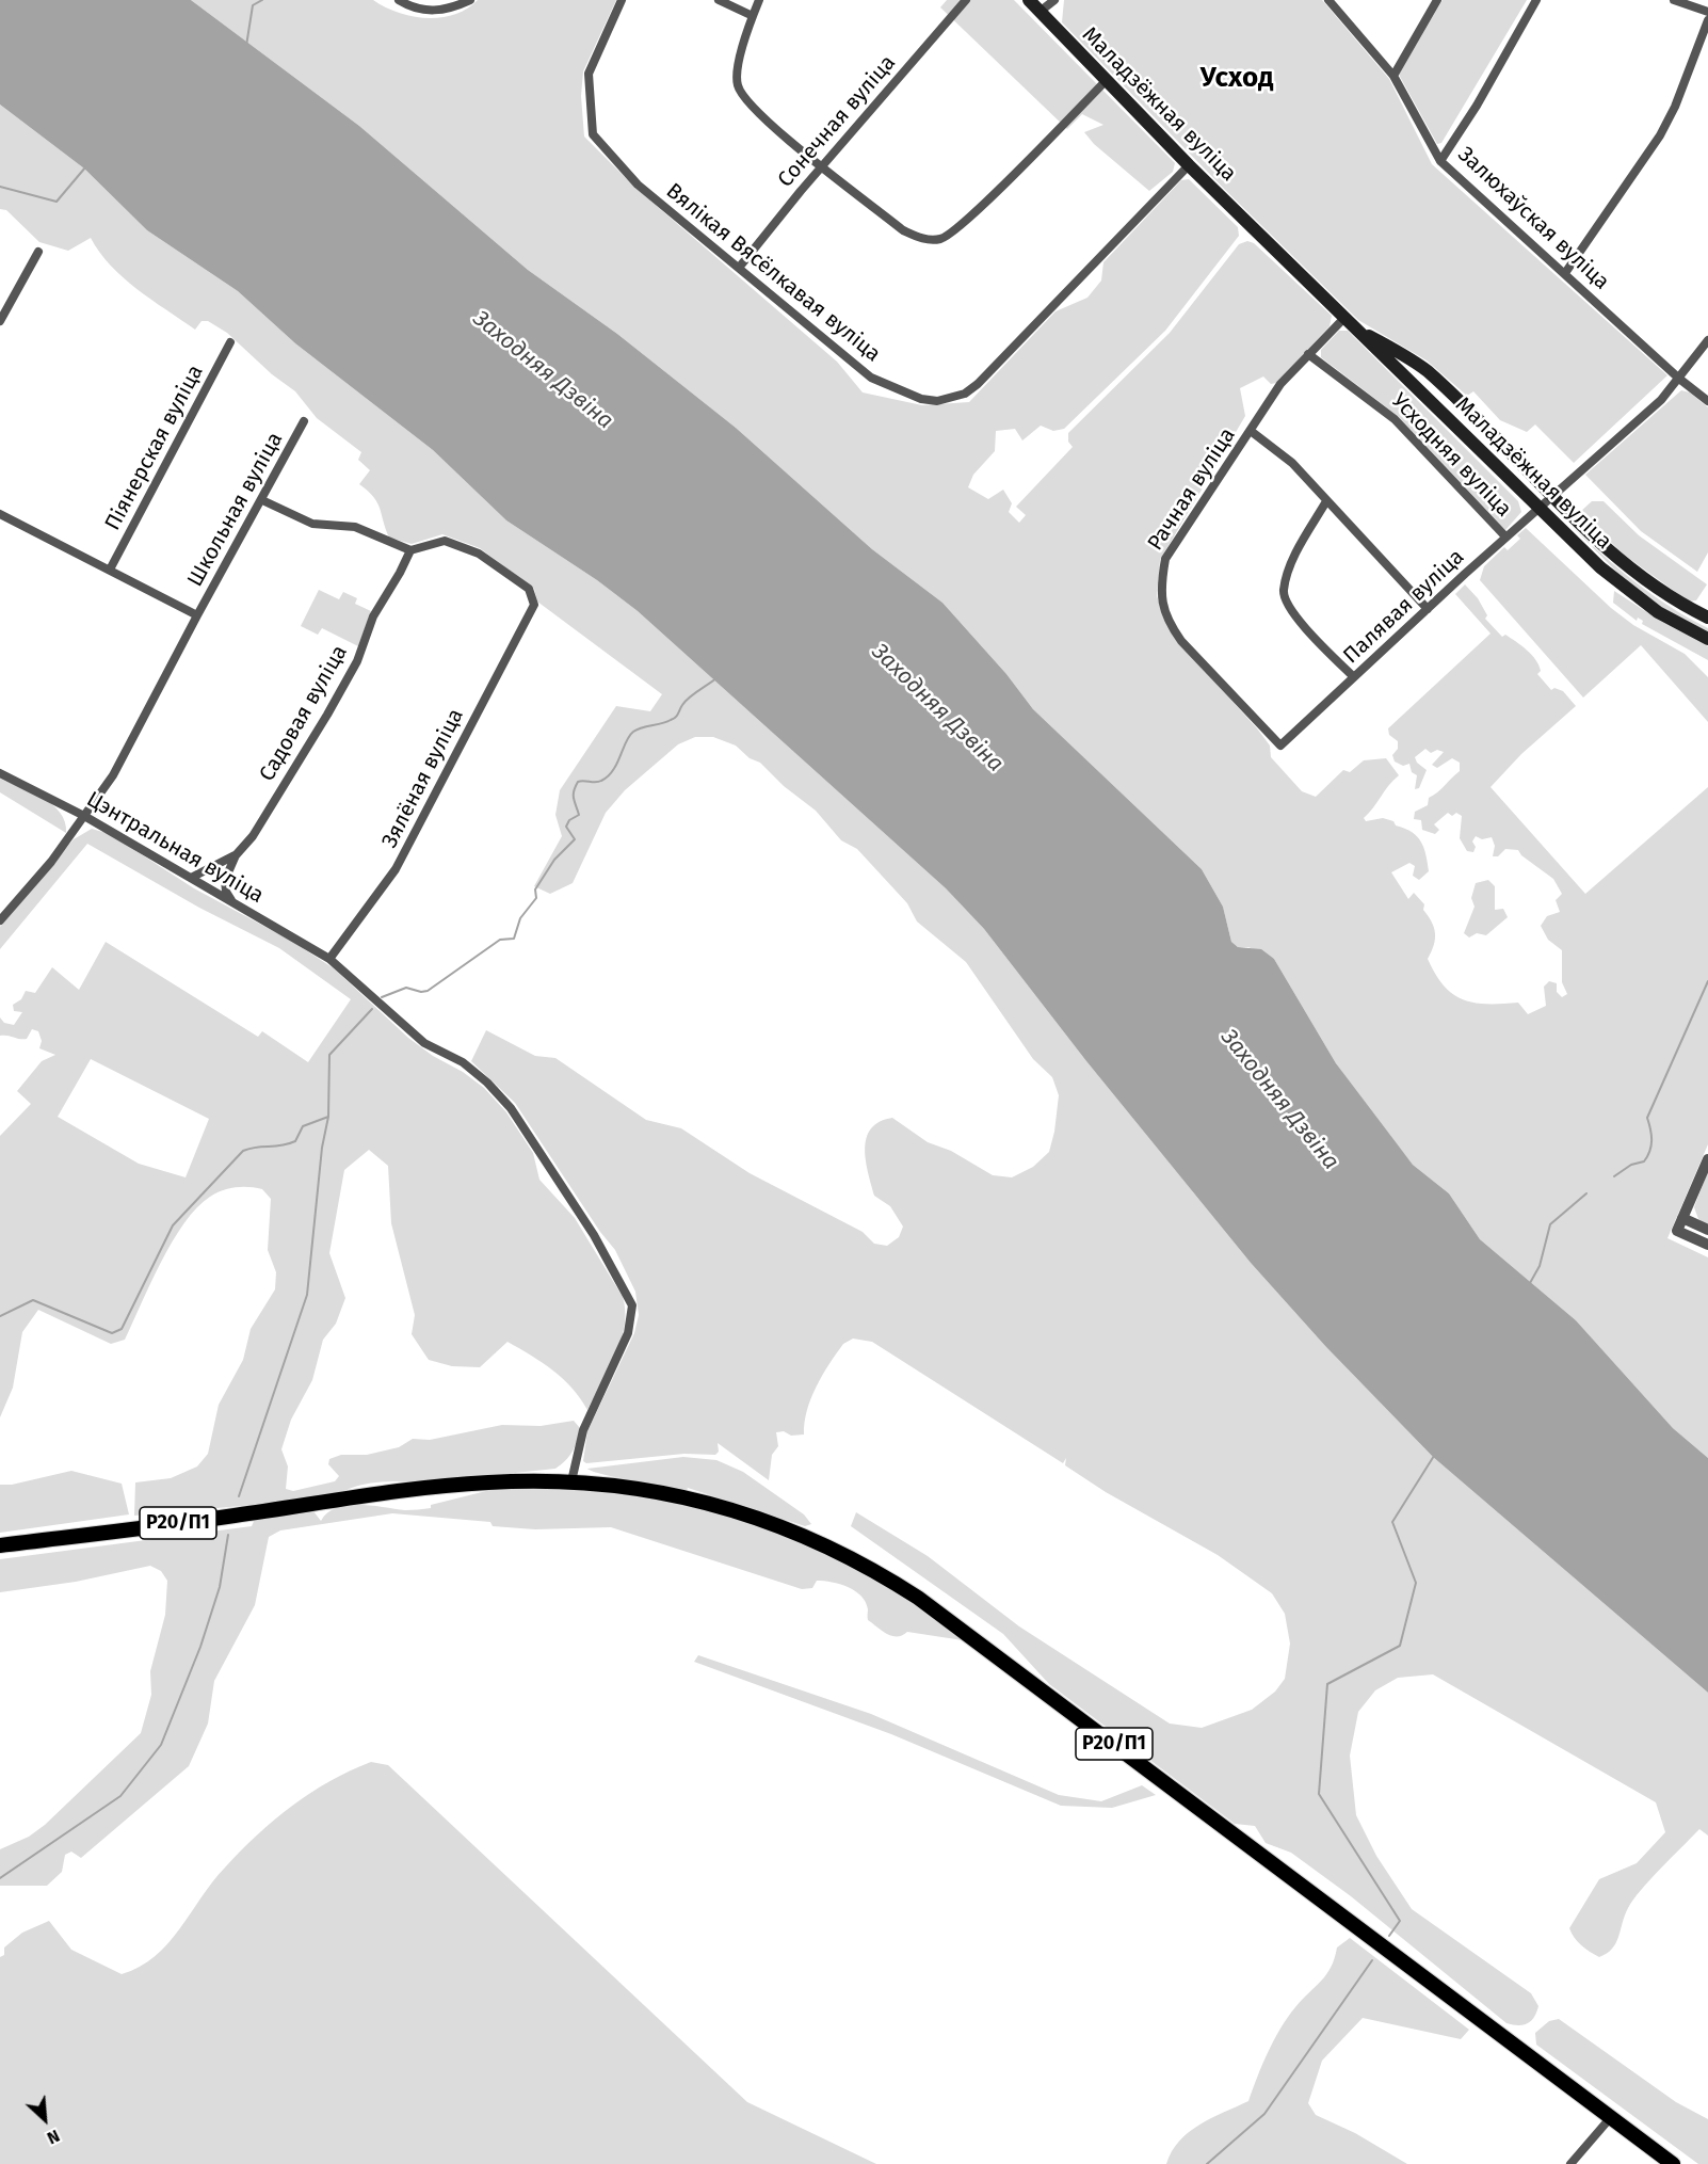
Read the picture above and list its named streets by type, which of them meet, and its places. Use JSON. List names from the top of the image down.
{
  "streets": {
    "main road": ["Маладзёжная вуліца", "Р20/П1"],
    "street": [
      "Сонечная вуліца",
      "Залюхаўская вуліца",
      "Вялікая Вясёлкавая вуліца",
      "Піянерская вуліца",
      "Усходняя вуліца",
      "Рачная вуліца",
      "Школьная вуліца",
      "Палявая вуліца",
      "Садовая вуліца",
      "Зялёная вуліца",
      "Цэнтральная вуліца"
    ]
  },
  "crossings": [
    ["Маладзёжная вуліца", "Вялікая Вясёлкавая вуліца"],
    ["Маладзёжная вуліца", "Рачная вуліца"],
    ["Маладзёжная вуліца", "Палявая вуліца"],
    ["Сонечная вуліца", "Вялікая Вясёлкавая вуліца"],
    ["Залюхаўская вуліца", "Палявая вуліца"],
    ["Піянерская вуліца", "Школьная вуліца"],
    ["Усходняя вуліца", "Рачная вуліца"],
    ["Усходняя вуліца", "Палявая вуліца"],
    ["Рачная вуліца", "Палявая вуліца"],
    ["Школьная вуліца", "Цэнтральная вуліца"],
    ["Садовая вуліца", "Зялёная вуліца"],
    ["Садовая вуліца", "Цэнтральная вуліца"],
    ["Зялёная вуліца", "Цэнтральная вуліца"],
    ["Цэнтральная вуліца", "Р20/П1"]
  ],
  "districts": ["Усход"],
  "water": ["Заходняя Дзвіна"],
  "north": "bottom right"
}
